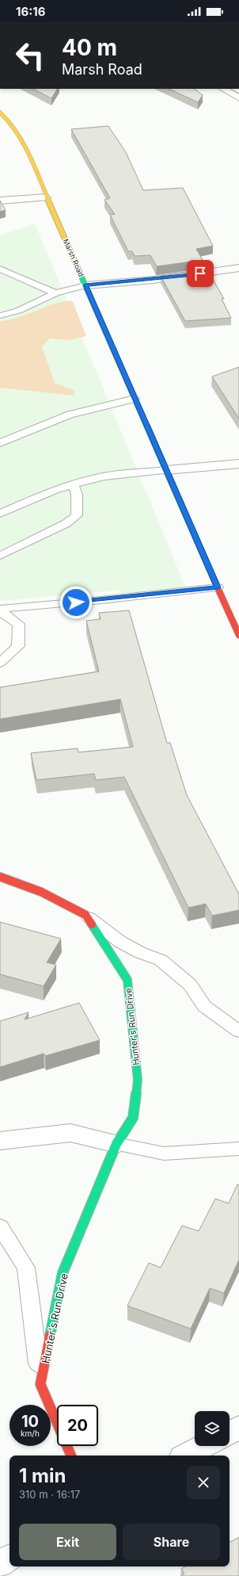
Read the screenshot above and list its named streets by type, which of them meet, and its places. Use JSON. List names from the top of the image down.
{
  "streets": {
    "street": ["Marsh Road", "Hunter's Run Drive"]
  },
  "page": {
    "status": "16:16",
    "turn": ["40 m", "Marsh Road"],
    "speed": "10 km/h",
    "limit": "20",
    "heading": ["1 min", "310 m · 16:17"],
    "buttons": ["Exit", "Share"]
  }
}
